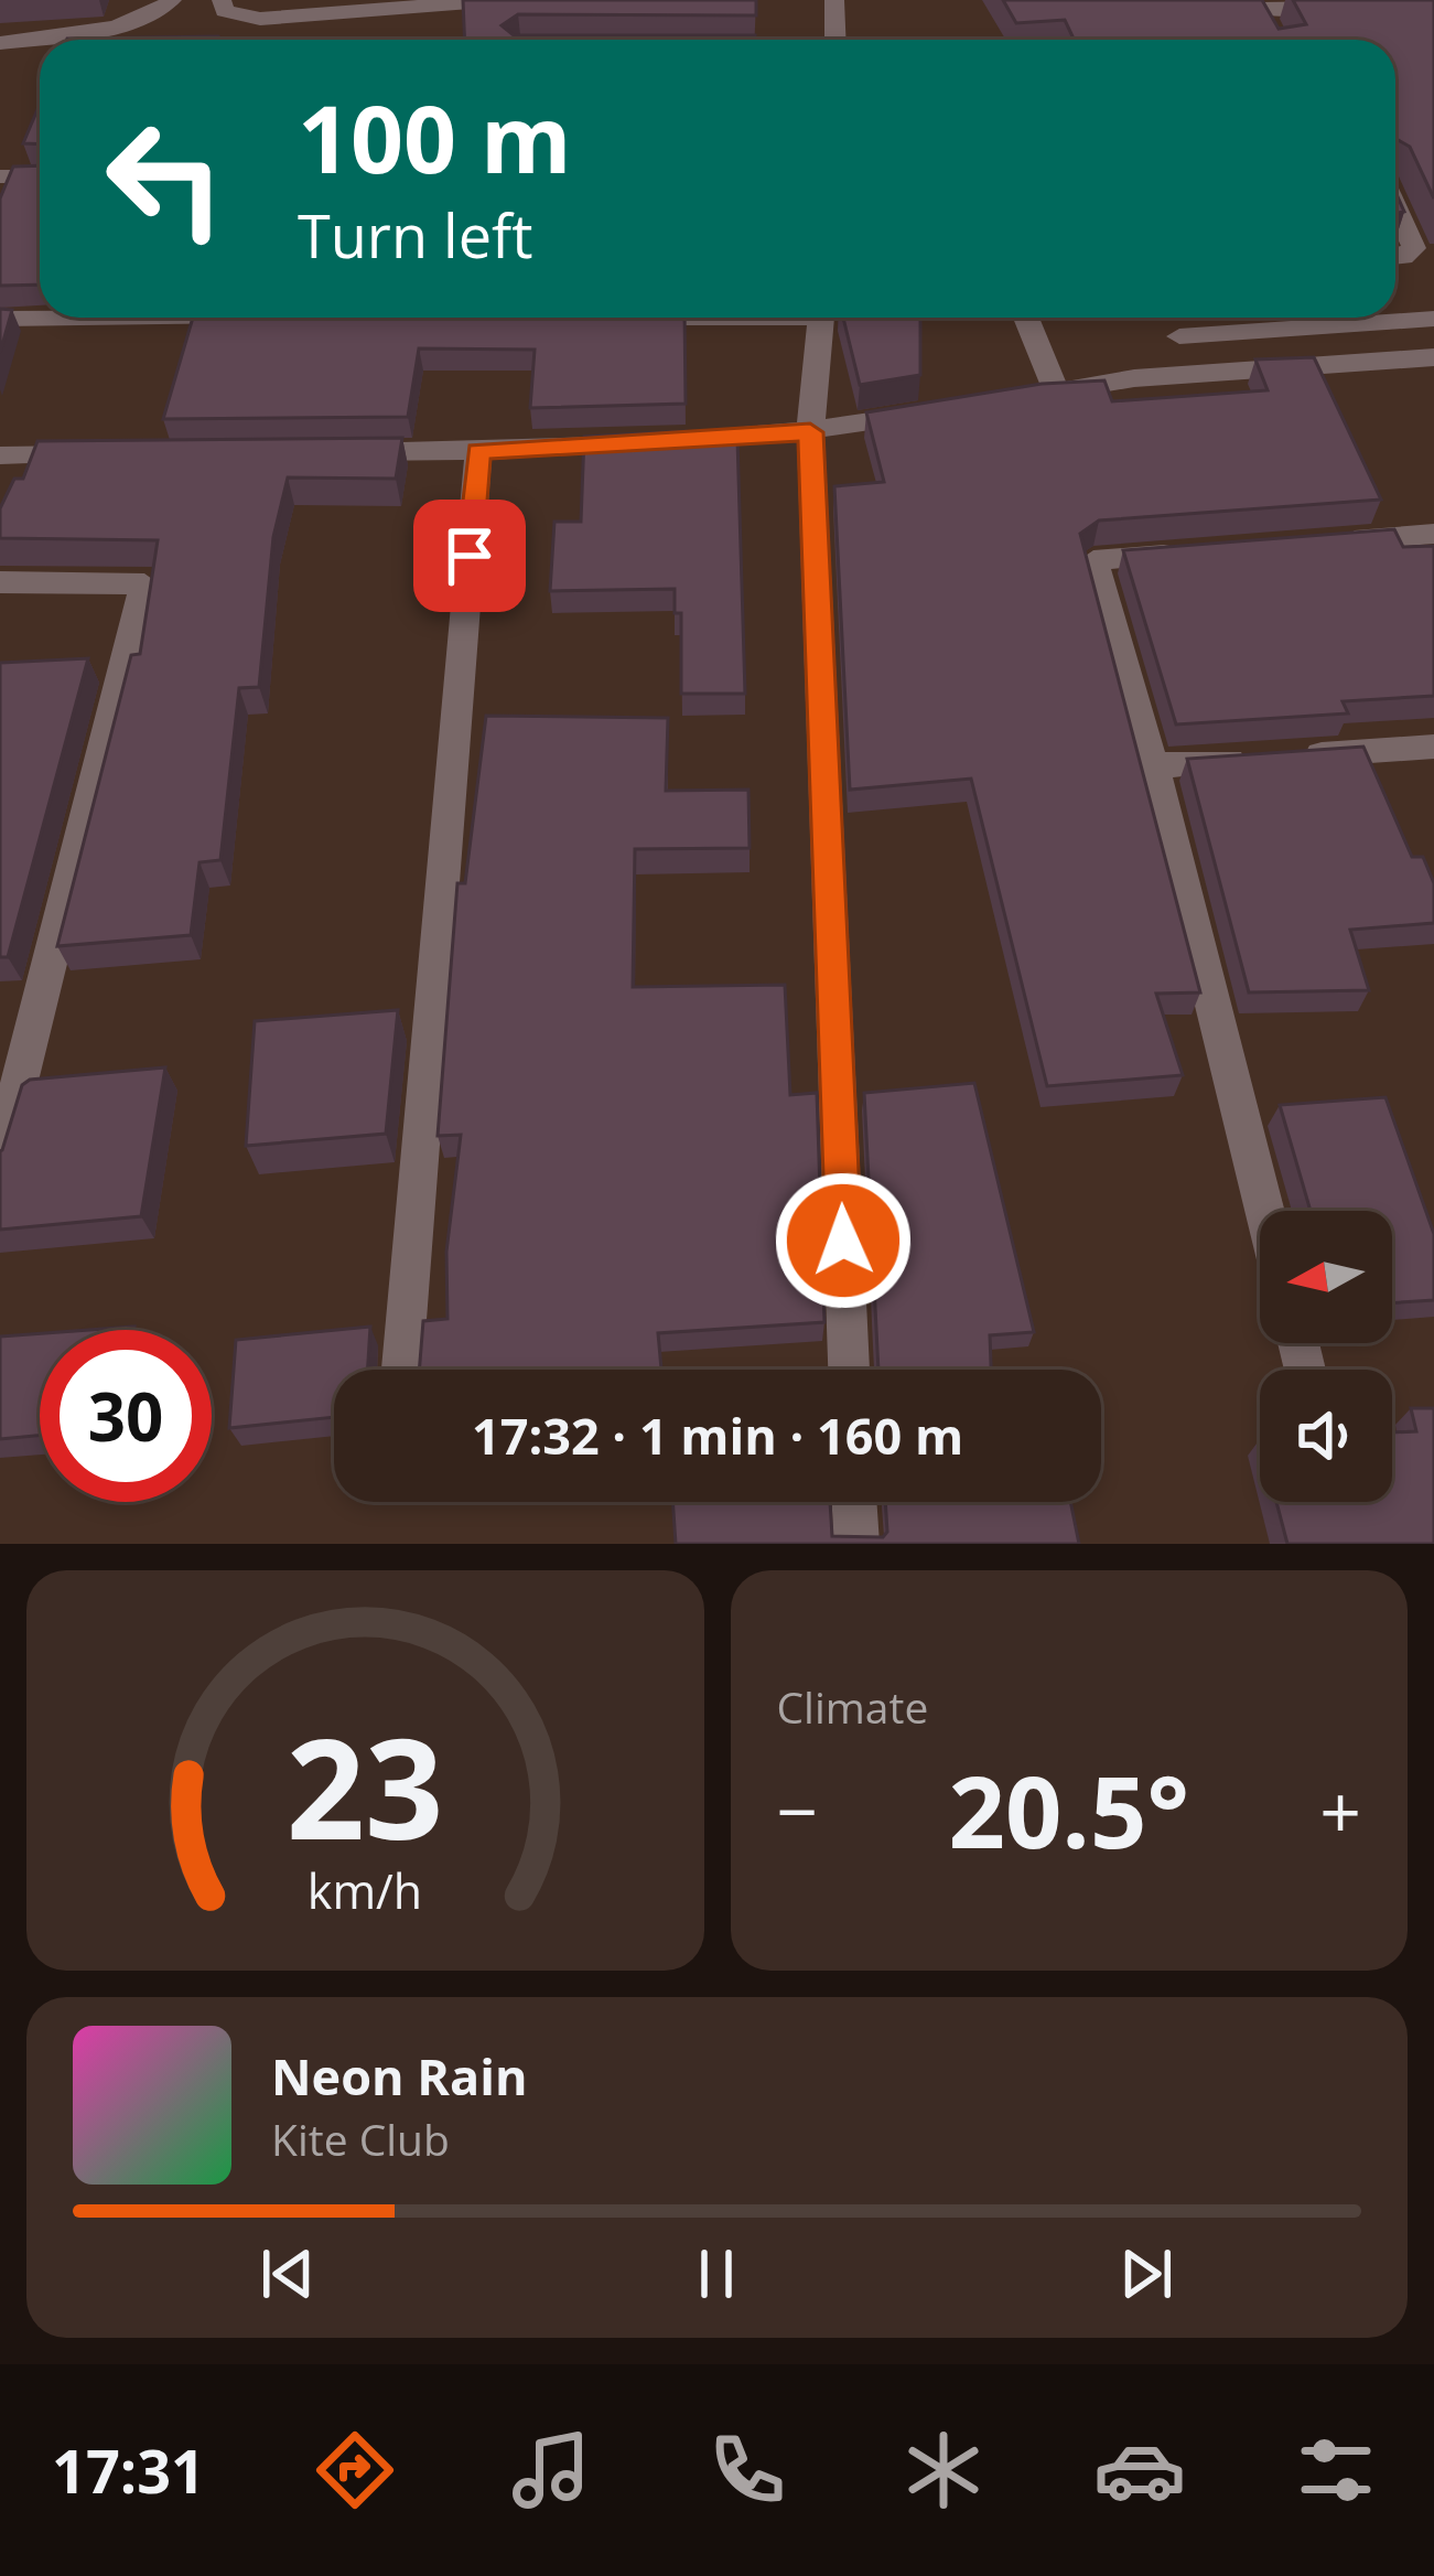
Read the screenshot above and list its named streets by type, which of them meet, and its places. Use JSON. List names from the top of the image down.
{
  "north": "left",
  "page": {
    "turn": ["100 m", "Turn left"],
    "limit": "30",
    "trip": "17:32 · 1 min · 160 m",
    "tile": "Climate",
    "heat": ["−", "20.5°", "+"],
    "song": ["Neon Rain", "Kite Club"],
    "tabs": "17:31",
    "gauge": ["23", "km/h"]
  }
}
